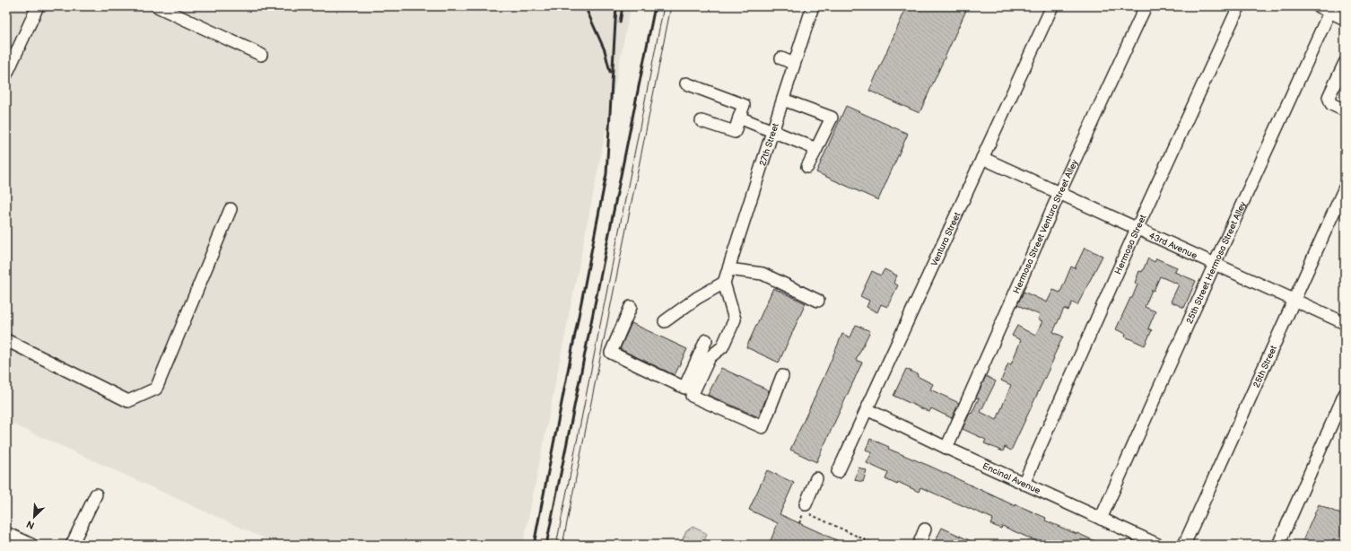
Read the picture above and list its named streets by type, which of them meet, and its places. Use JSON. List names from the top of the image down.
{
  "streets": {
    "street": [
      "27th Street",
      "Hermosa Street Ventura Street Alley",
      "Ventura Street",
      "Hermosa Street",
      "43rd Avenue",
      "25th Street Hermosa Street Alley",
      "25th Street",
      "Encinal Avenue"
    ]
  },
  "crossings": [
    ["Hermosa Street Ventura Street Alley", "43rd Avenue"],
    ["Hermosa Street Ventura Street Alley", "Encinal Avenue"],
    ["Ventura Street", "43rd Avenue"],
    ["Ventura Street", "Encinal Avenue"],
    ["Hermosa Street", "43rd Avenue"],
    ["Hermosa Street", "Encinal Avenue"],
    ["43rd Avenue", "25th Street Hermosa Street Alley"],
    ["43rd Avenue", "25th Street"],
    ["25th Street Hermosa Street Alley", "Encinal Avenue"]
  ],
  "north": "bottom left"
}
